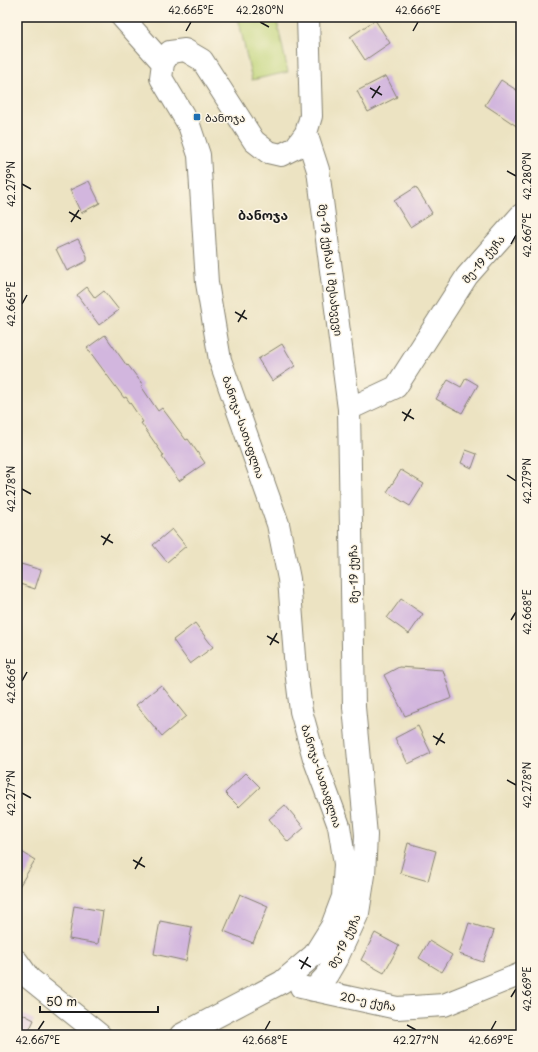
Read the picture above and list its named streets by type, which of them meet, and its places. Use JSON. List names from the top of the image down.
{
  "streets": {
    "street": [
      "მე-19 ქუჩა",
      "მე-19 ქუჩას I შესახვევი",
      "ბანოჯა-სათაფლია",
      "20-ე ქუჩა"
    ]
  },
  "crossings": [
    ["მე-19 ქუჩა", "მე-19 ქუჩას I შესახვევი"],
    ["მე-19 ქუჩა", "20-ე ქუჩა"],
    ["ბანოჯა-სათაფლია", "20-ე ქუჩა"]
  ],
  "districts": ["ბანოჯა"],
  "places": {
    "transit": ["ბანოჯა"]
  },
  "scale_bar": "50 m",
  "coordinates": [
    "42.665°E",
    "42.280°N",
    "42.666°E",
    "42.279°N",
    "42.667°E",
    "42.278°N",
    "42.668°E",
    "42.277°N",
    "42.669°E"
  ]
}
